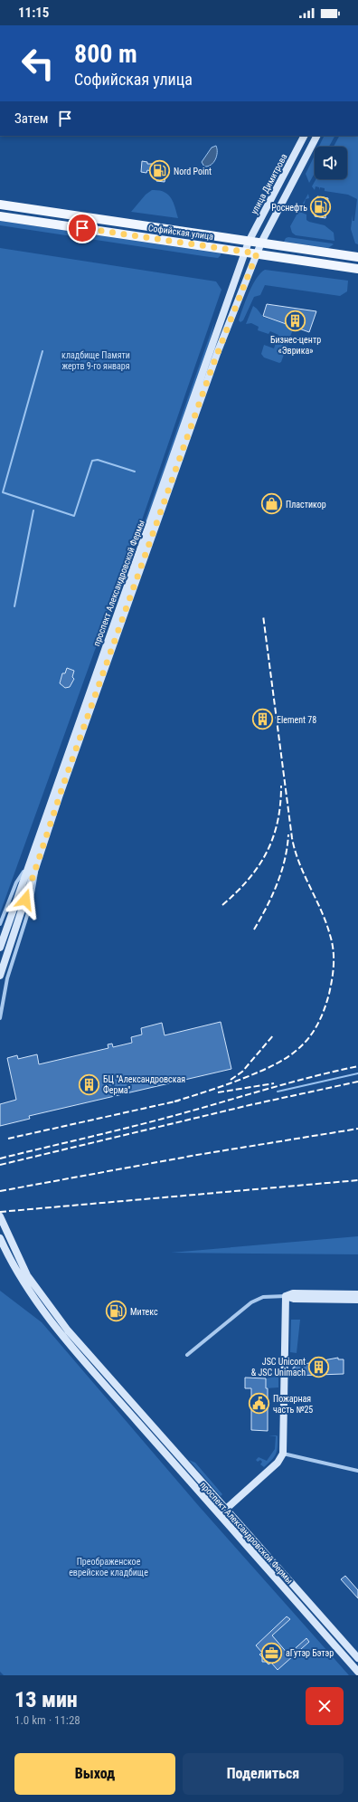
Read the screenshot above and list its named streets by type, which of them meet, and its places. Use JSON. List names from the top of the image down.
{
  "streets": {
    "main road": ["улица Димитрова", "Софийская улица", "проспект Александровской Фермы"]
  },
  "crossings": [
    ["улица Димитрова", "Софийская улица"],
    ["улица Димитрова", "проспект Александровской Фермы"],
    ["Софийская улица", "проспект Александровской Фермы"]
  ],
  "parks": ["кладбище Памяти жертв 9-го января", "Преображенское еврейское кладбище"],
  "places": {
    "fuel station": ["Nord Point", "Роснефть", "Митекс"],
    "building": [
      "Бизнес-центр «Эврика»",
      "Element 78",
      "БЦ \"Александровская Ферма\"",
      "JSC Unicont & JSC Unimach"
    ],
    "shop": ["Пластикор"],
    "public building": ["Пожарная часть №25"],
    "office": ["аГутэр Бэтэр"]
  },
  "page": {
    "status": "11:15",
    "turn": ["800 m", "Софийская улица"],
    "then": "Затем",
    "heading": ["13 мин", "1.0 km · 11:28"],
    "buttons": ["Выход", "Поделиться"]
  }
}
